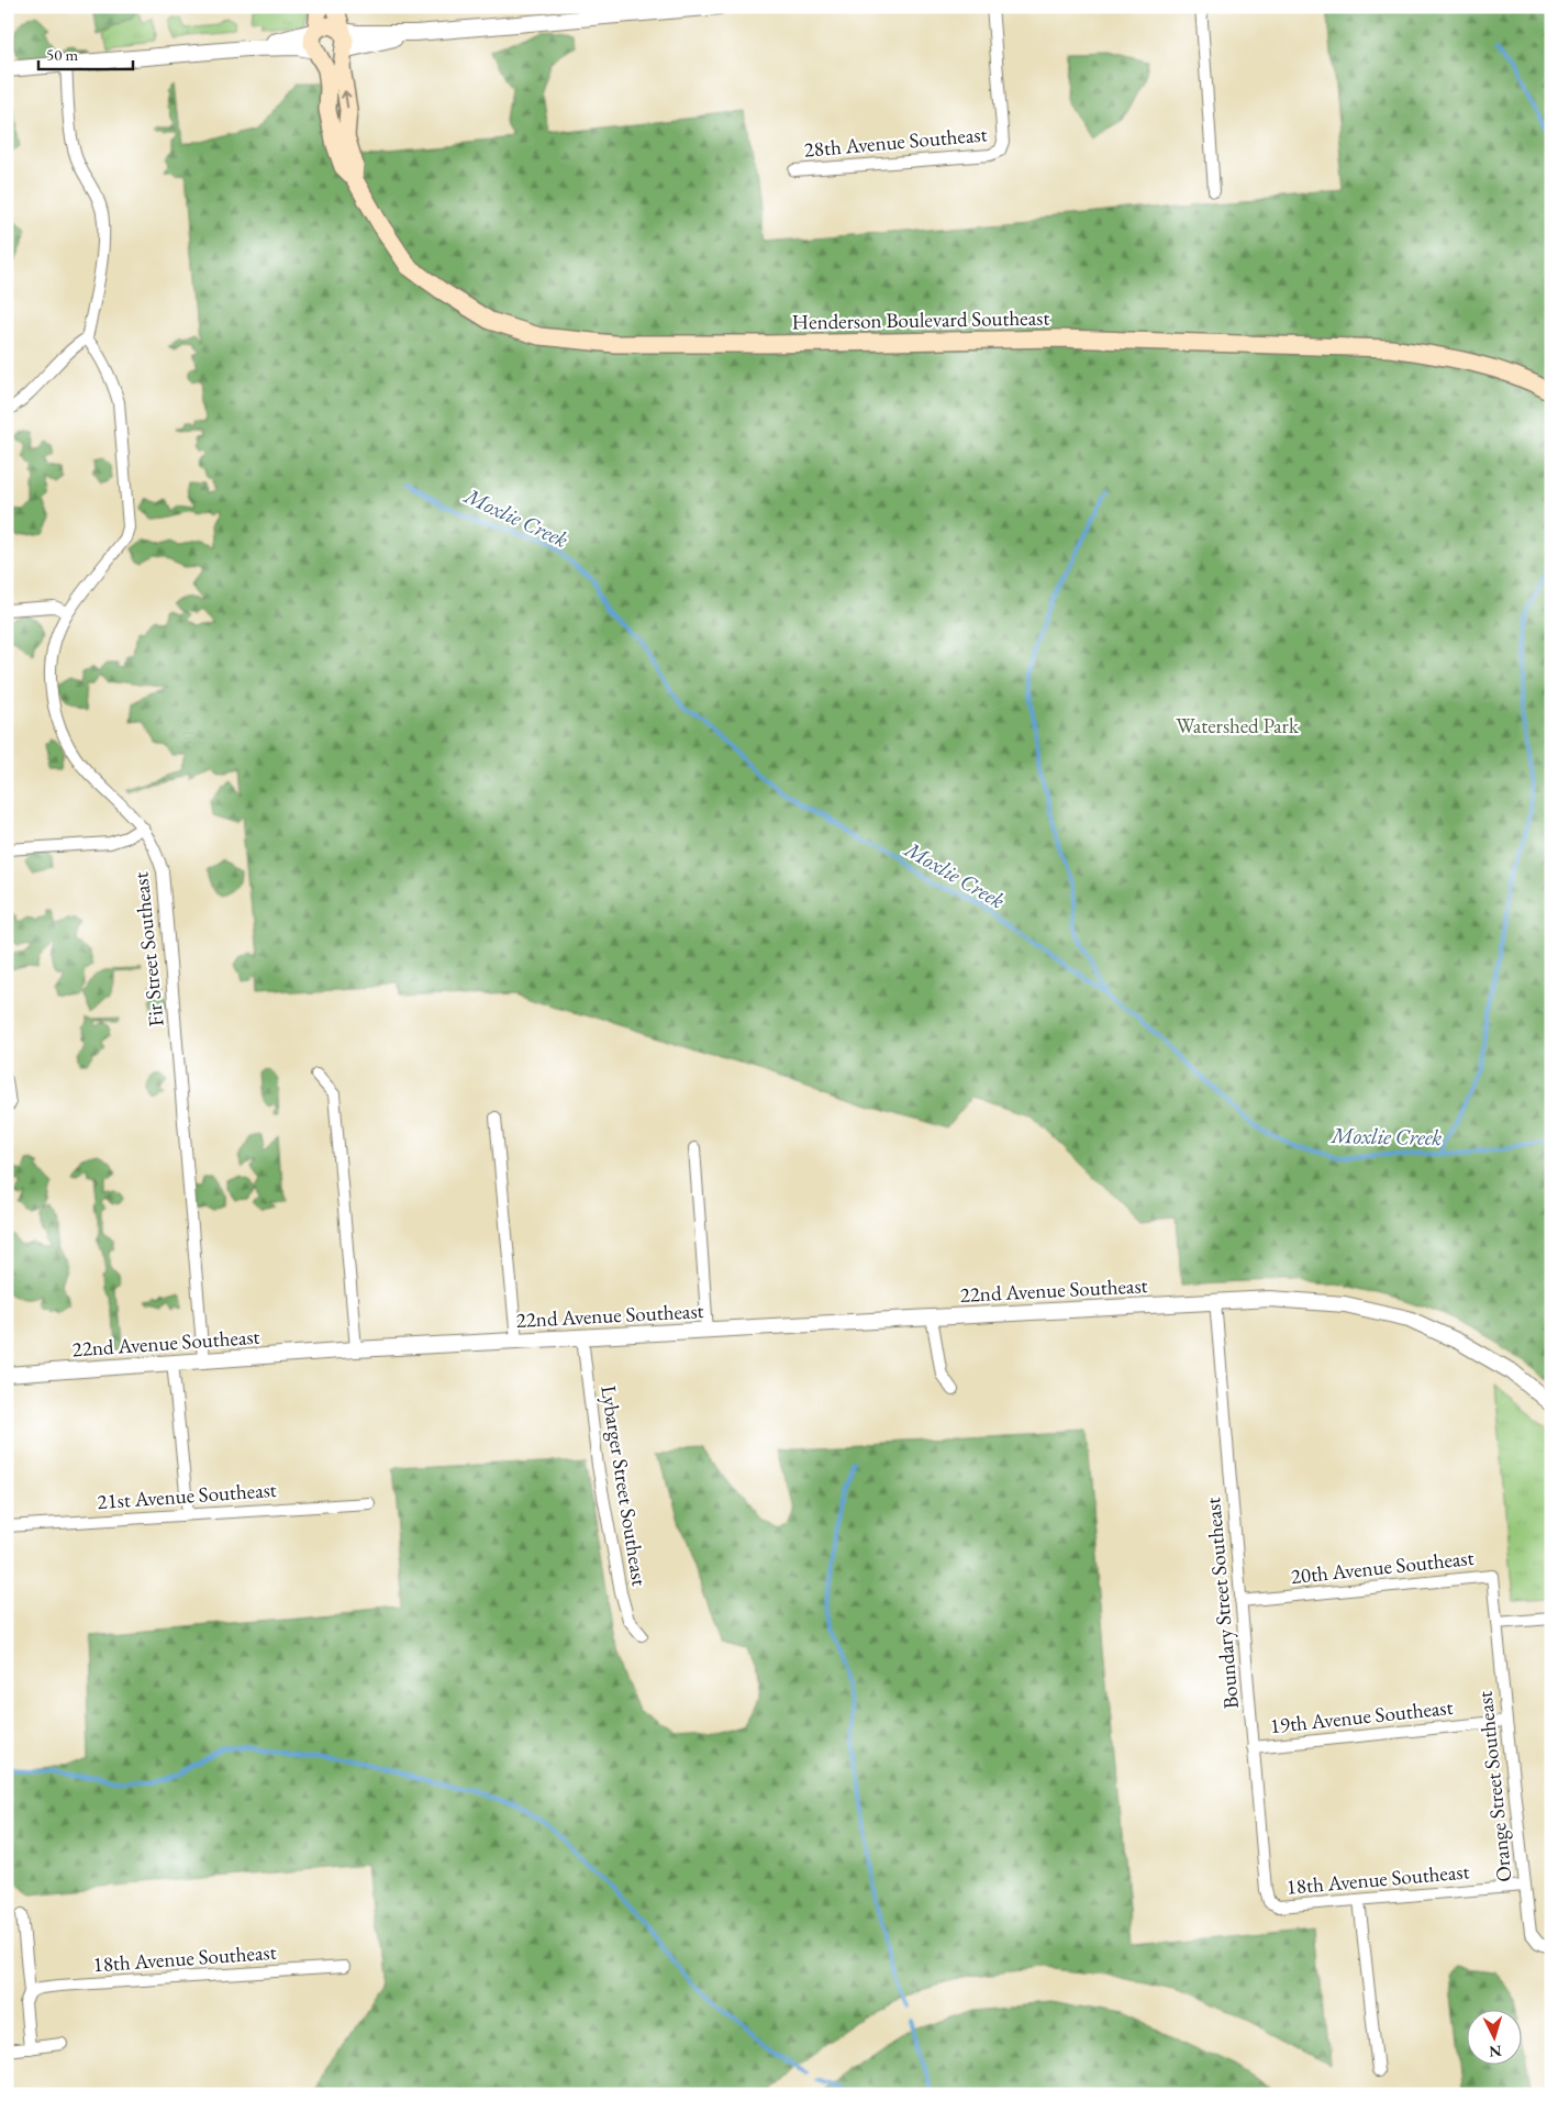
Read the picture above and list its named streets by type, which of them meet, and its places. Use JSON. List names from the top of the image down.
{
  "streets": {
    "main road": ["Henderson Boulevard Southeast"],
    "street": [
      "28th Avenue Southeast",
      "Fir Street Southeast",
      "22nd Avenue Southeast",
      "Lybarger Street Southeast",
      "21st Avenue Southeast",
      "20th Avenue Southeast",
      "Boundary Street Southeast",
      "19th Avenue Southeast",
      "Orange Street Southeast",
      "18th Avenue Southeast"
    ]
  },
  "crossings": [
    ["Fir Street Southeast", "22nd Avenue Southeast"],
    ["22nd Avenue Southeast", "Lybarger Street Southeast"],
    ["22nd Avenue Southeast", "Boundary Street Southeast"],
    ["20th Avenue Southeast", "Boundary Street Southeast"],
    ["20th Avenue Southeast", "Orange Street Southeast"],
    ["Boundary Street Southeast", "19th Avenue Southeast"],
    ["Boundary Street Southeast", "18th Avenue Southeast"],
    ["19th Avenue Southeast", "Orange Street Southeast"],
    ["Orange Street Southeast", "18th Avenue Southeast"]
  ],
  "water": ["Moxlie Creek"],
  "parks": ["Watershed Park"],
  "scale_bar": "50 m",
  "north": "bottom"
}
